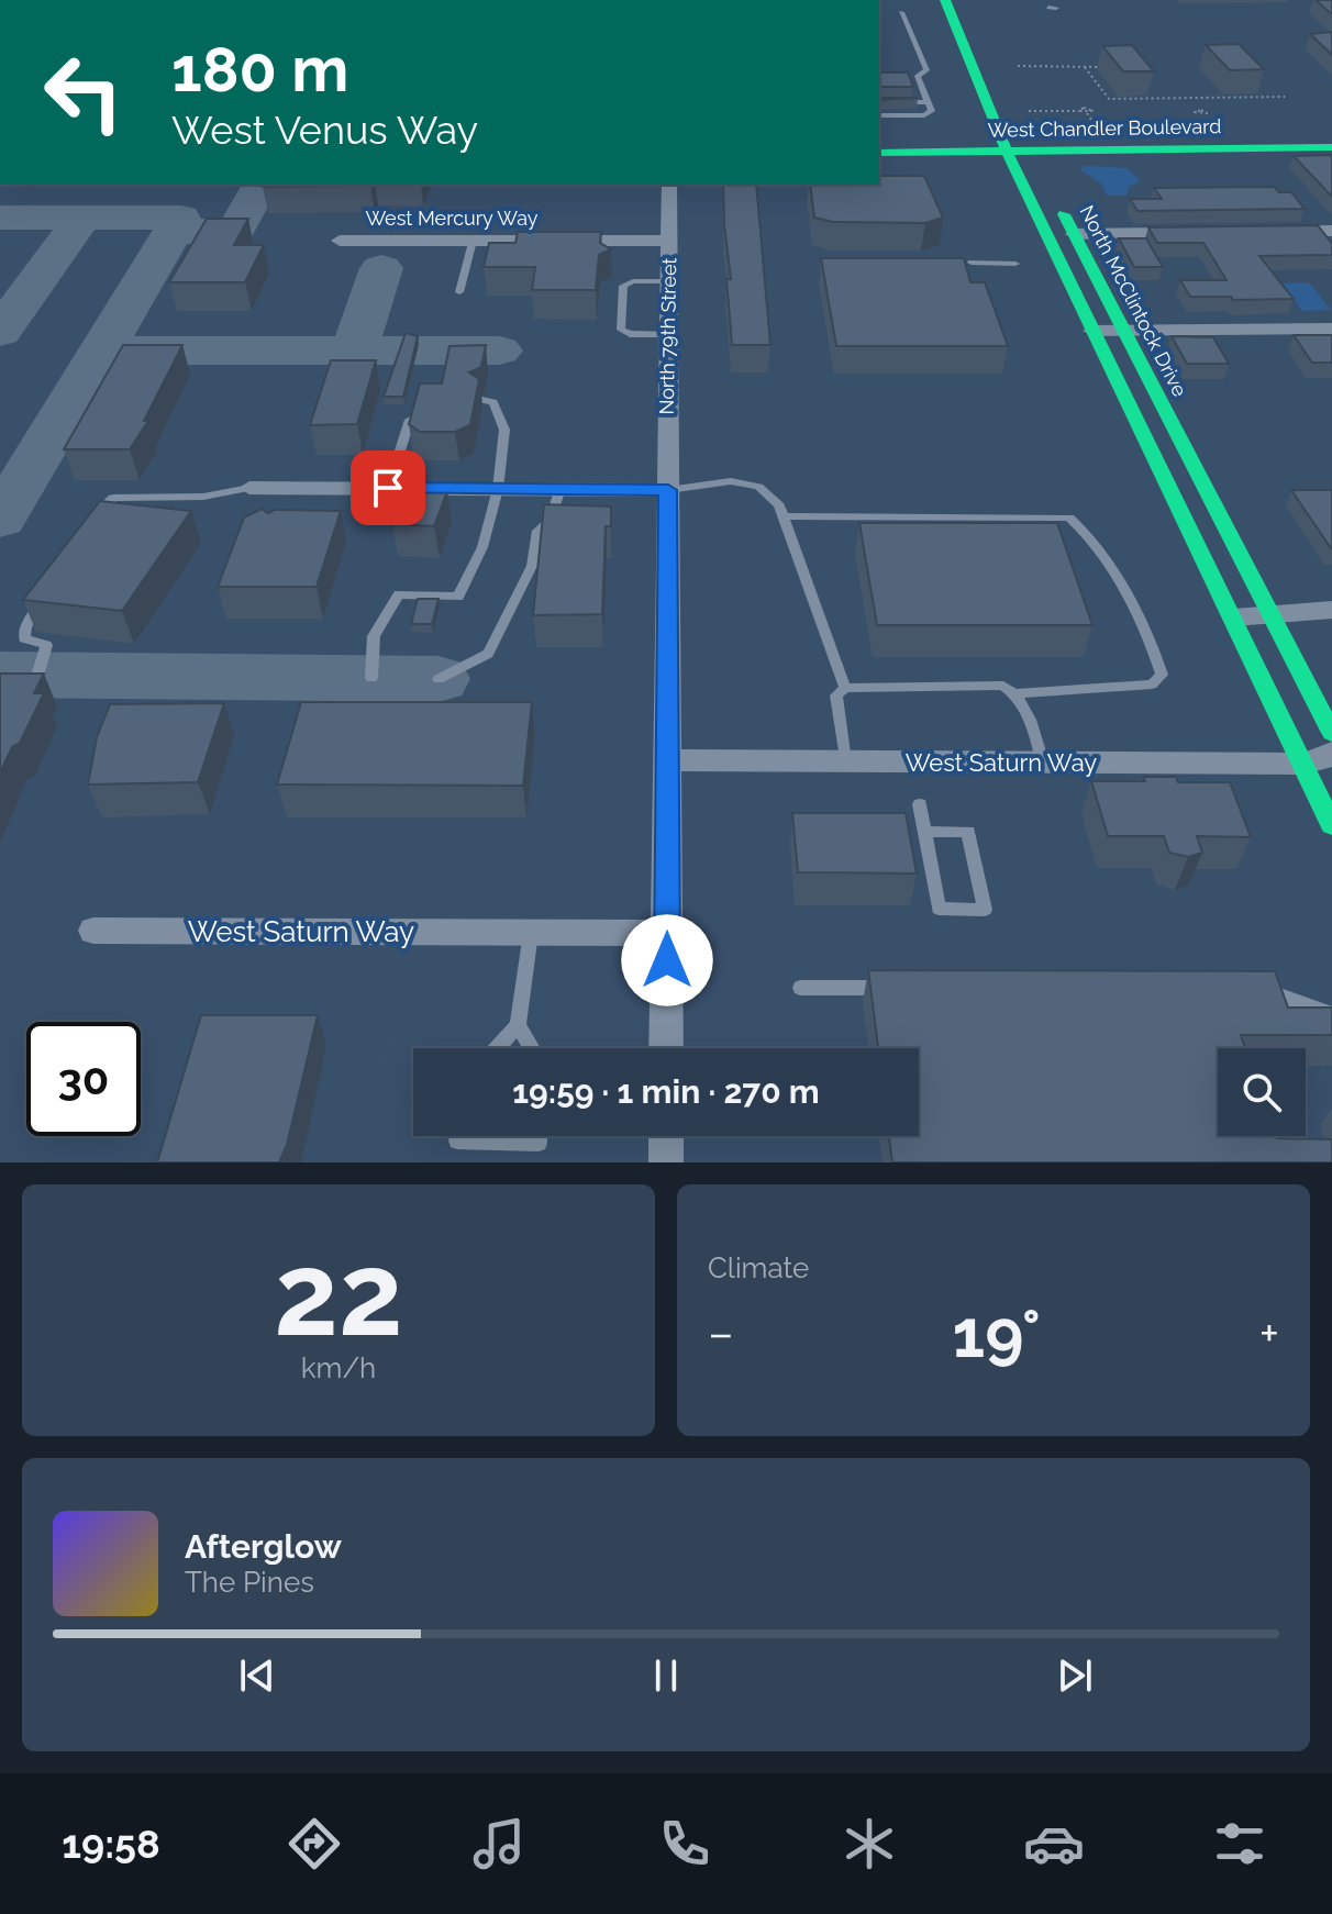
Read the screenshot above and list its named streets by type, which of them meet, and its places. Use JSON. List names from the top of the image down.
{
  "streets": {
    "main road": ["West Chandler Boulevard", "North McClintock Drive"],
    "street": ["West Mercury Way", "North 79th Street", "West Saturn Way"]
  },
  "crossings": [
    ["West Chandler Boulevard", "North McClintock Drive"],
    ["West Mercury Way", "North 79th Street"],
    ["North McClintock Drive", "West Saturn Way"],
    ["North 79th Street", "West Saturn Way"]
  ],
  "page": {
    "turn": ["180 m", "West Venus Way"],
    "limit": "30",
    "trip": "19:59 · 1 min · 270 m",
    "tile": [
      ["22", "km/h"],
      "Climate"
    ],
    "heat": ["−", "19°", "+"],
    "song": ["Afterglow", "The Pines"],
    "tabs": "19:58"
  }
}
